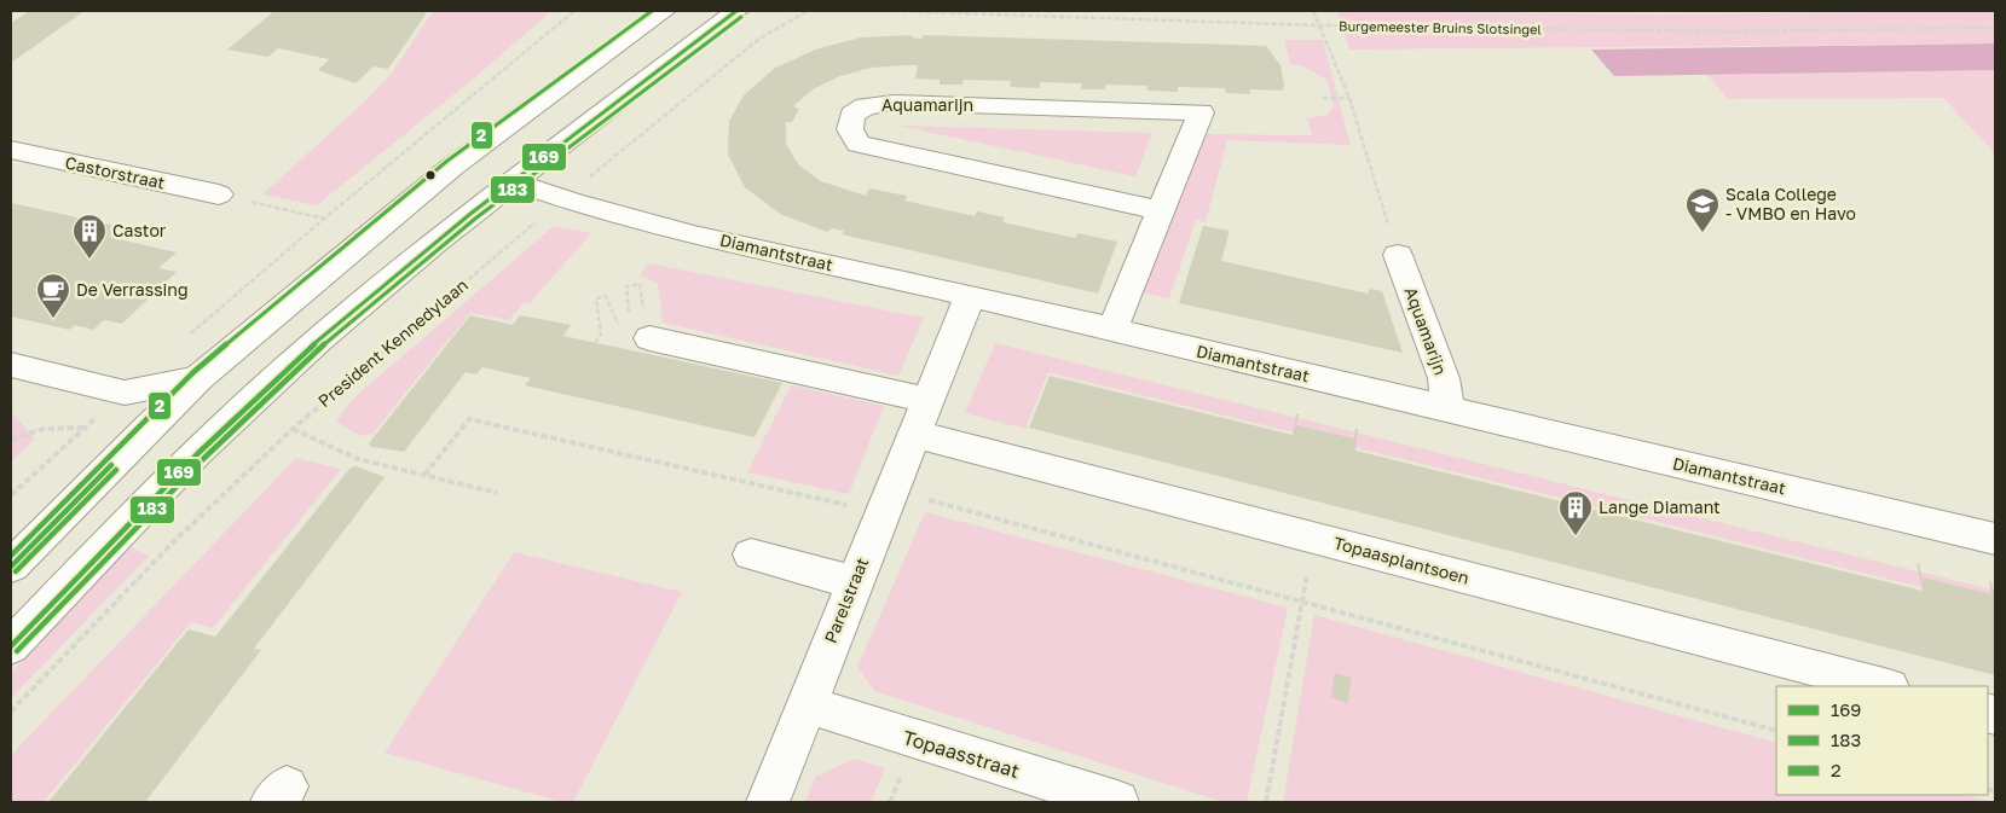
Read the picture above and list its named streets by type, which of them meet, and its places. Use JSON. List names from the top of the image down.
{
  "streets": {
    "street": [
      "Aquamarijn",
      "Castorstraat",
      "Diamantstraat",
      "Topaasplantsoen",
      "Parelstraat",
      "Topaasstraat"
    ],
    "path": ["Burgemeester Bruins Slotsingel", "President Kennedylaan"]
  },
  "crossings": [
    ["Aquamarijn", "Diamantstraat"],
    ["Diamantstraat", "President Kennedylaan"],
    ["Diamantstraat", "Parelstraat"],
    ["Topaasplantsoen", "Parelstraat"],
    ["Parelstraat", "Topaasstraat"]
  ],
  "places": {
    "school or university": ["Scala College - VMBO en Havo"],
    "building": ["Castor", "Lange Diamant"],
    "cafe": ["De Verrassing"]
  },
  "lines": ["transit line 169", "transit line 2", "transit line 183"],
  "legend": ["169", "183", "2"]
}
